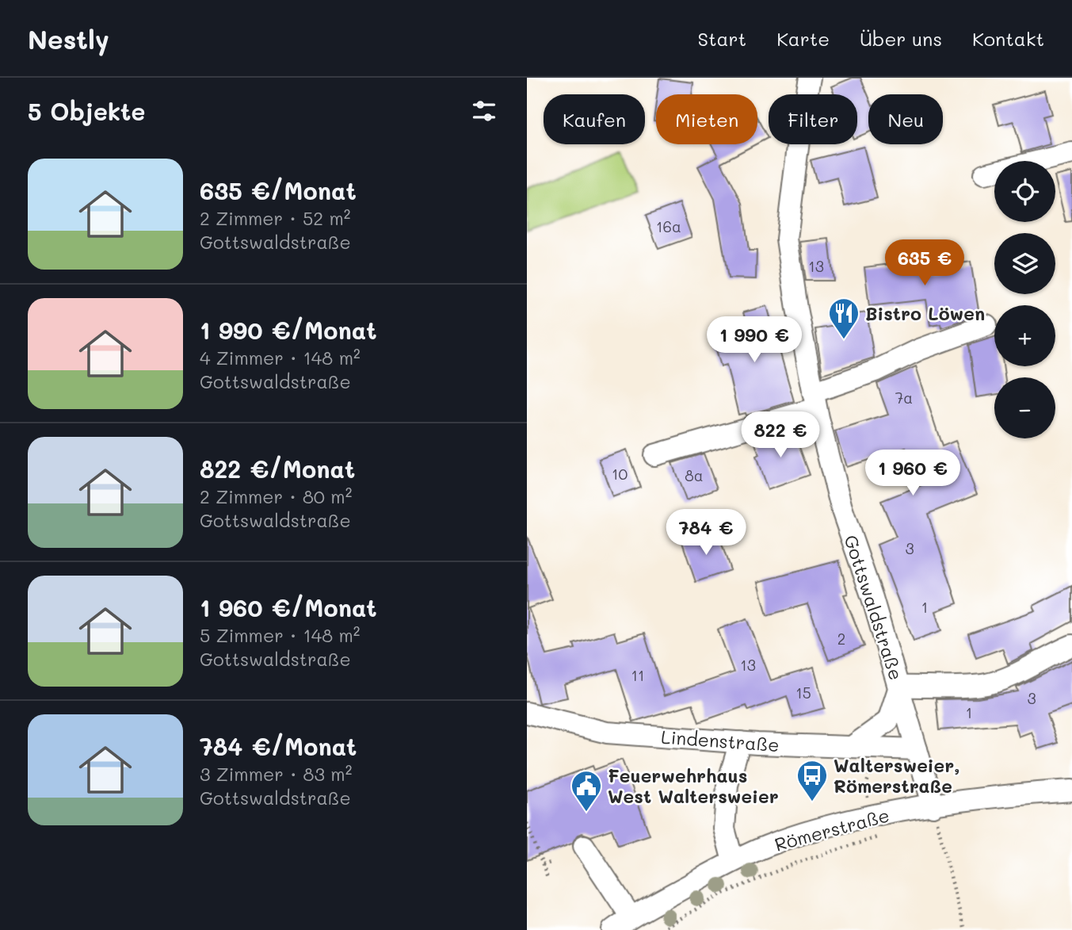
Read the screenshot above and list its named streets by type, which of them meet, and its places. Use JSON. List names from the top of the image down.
{
  "streets": {
    "street": ["Gottswaldstraße", "Lindenstraße", "Römerstraße"]
  },
  "crossings": [
    ["Gottswaldstraße", "Lindenstraße"],
    ["Gottswaldstraße", "Römerstraße"]
  ],
  "places": {
    "restaurant": ["Bistro Löwen"],
    "bus stop": ["Waltersweier, Römerstraße"],
    "public building": ["Feuerwehrhaus West Waltersweier"]
  },
  "house_numbers": [
    "16a",
    "13",
    "7a",
    "10",
    "8a",
    "3",
    "1",
    "2",
    "13",
    "11",
    "15",
    "3",
    "1"
  ],
  "page": {
    "header": "Nestly",
    "nav": [
      "Start",
      "Karte",
      "Über uns",
      "Kontakt"
    ],
    "heading": "5 Objekte",
    "chip": [
      "Kaufen",
      "Mieten",
      "Filter",
      "Neu"
    ],
    "list": [
      {
        "name": "635 €/Monat",
        "note": "2 Zimmer · 52 m² · Gottswaldstraße"
      },
      {
        "name": "1 990 €/Monat",
        "note": "4 Zimmer · 148 m² · Gottswaldstraße"
      },
      {
        "name": "822 €/Monat",
        "note": "2 Zimmer · 80 m² · Gottswaldstraße"
      },
      {
        "name": "1 960 €/Monat",
        "note": "5 Zimmer · 148 m² · Gottswaldstraße"
      },
      {
        "name": "784 €/Monat",
        "note": "3 Zimmer · 83 m² · Gottswaldstraße"
      }
    ],
    "map_buttons": ["+", "−"],
    "price": [
      "635 €",
      "1 990 €",
      "822 €",
      "1 960 €",
      "784 €"
    ]
  }
}
